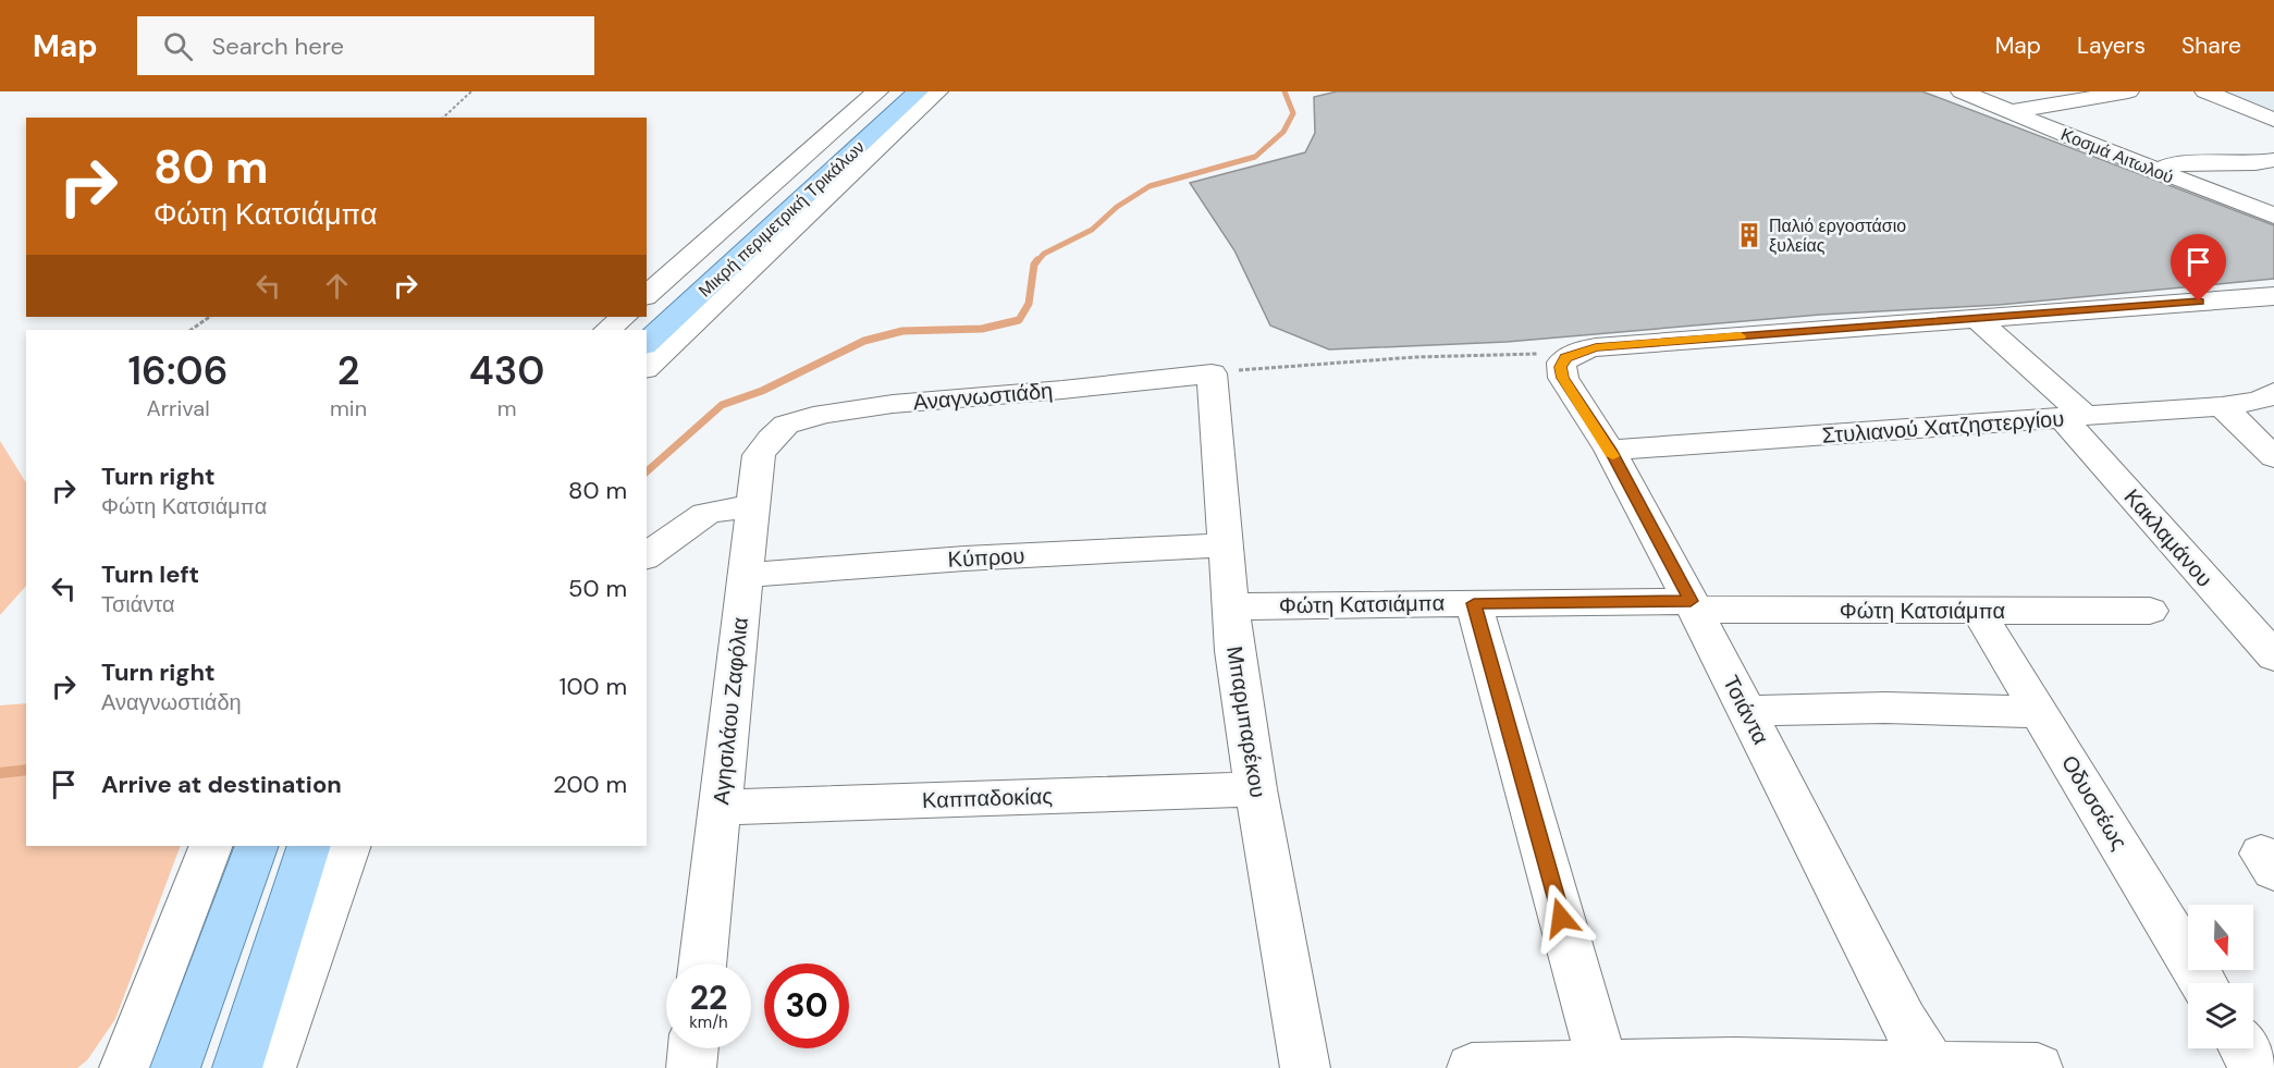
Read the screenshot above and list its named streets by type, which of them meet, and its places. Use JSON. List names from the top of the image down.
{
  "streets": {
    "main road": ["Μικρή περιμετρική Τρικάλων"],
    "street": [
      "Κοσμά Αιτωλού",
      "Αναγνωστιάδη",
      "Στυλιανού Χατζηστεργίου",
      "Κακλαμάνου",
      "Κύπρου",
      "Φώτη Κατσιάμπα",
      "Τσιάντα",
      "Αγησιλάου Ζαφόλια",
      "Μπαρμπαρέκου",
      "Καππαδοκίας",
      "Οδυσσέως"
    ]
  },
  "crossings": [
    ["Αναγνωστιάδη", "Αγησιλάου Ζαφόλια"],
    ["Αναγνωστιάδη", "Μπαρμπαρέκου"],
    ["Στυλιανού Χατζηστεργίου", "Κακλαμάνου"],
    ["Στυλιανού Χατζηστεργίου", "Τσιάντα"],
    ["Κύπρου", "Αγησιλάου Ζαφόλια"],
    ["Κύπρου", "Μπαρμπαρέκου"],
    ["Φώτη Κατσιάμπα", "Τσιάντα"],
    ["Φώτη Κατσιάμπα", "Μπαρμπαρέκου"],
    ["Φώτη Κατσιάμπα", "Οδυσσέως"],
    ["Αγησιλάου Ζαφόλια", "Καππαδοκίας"],
    ["Μπαρμπαρέκου", "Καππαδοκίας"]
  ],
  "places": {
    "building": ["Παλιό εργοστάσιο ξυλείας"]
  },
  "north": "bottom",
  "page": {
    "header": "Map",
    "search": "Search here",
    "nav": ["Map", "Layers", "Share"],
    "turn": ["80 m", "Φώτη Κατσιάμπα"],
    "eta": [
      "16:06",
      "Arrival",
      "2",
      "min",
      "430",
      "m"
    ],
    "list": [
      {
        "name": "Turn right",
        "note": "Φώτη Κατσιάμπα",
        "value": "80 m"
      },
      {
        "name": "Turn left",
        "note": "Τσιάντα",
        "value": "50 m"
      },
      {
        "name": "Turn right",
        "note": "Αναγνωστιάδη",
        "value": "100 m"
      },
      {
        "name": "Arrive at destination",
        "value": "200 m"
      }
    ],
    "speed": "22 km/h",
    "limit": "30"
  }
}
